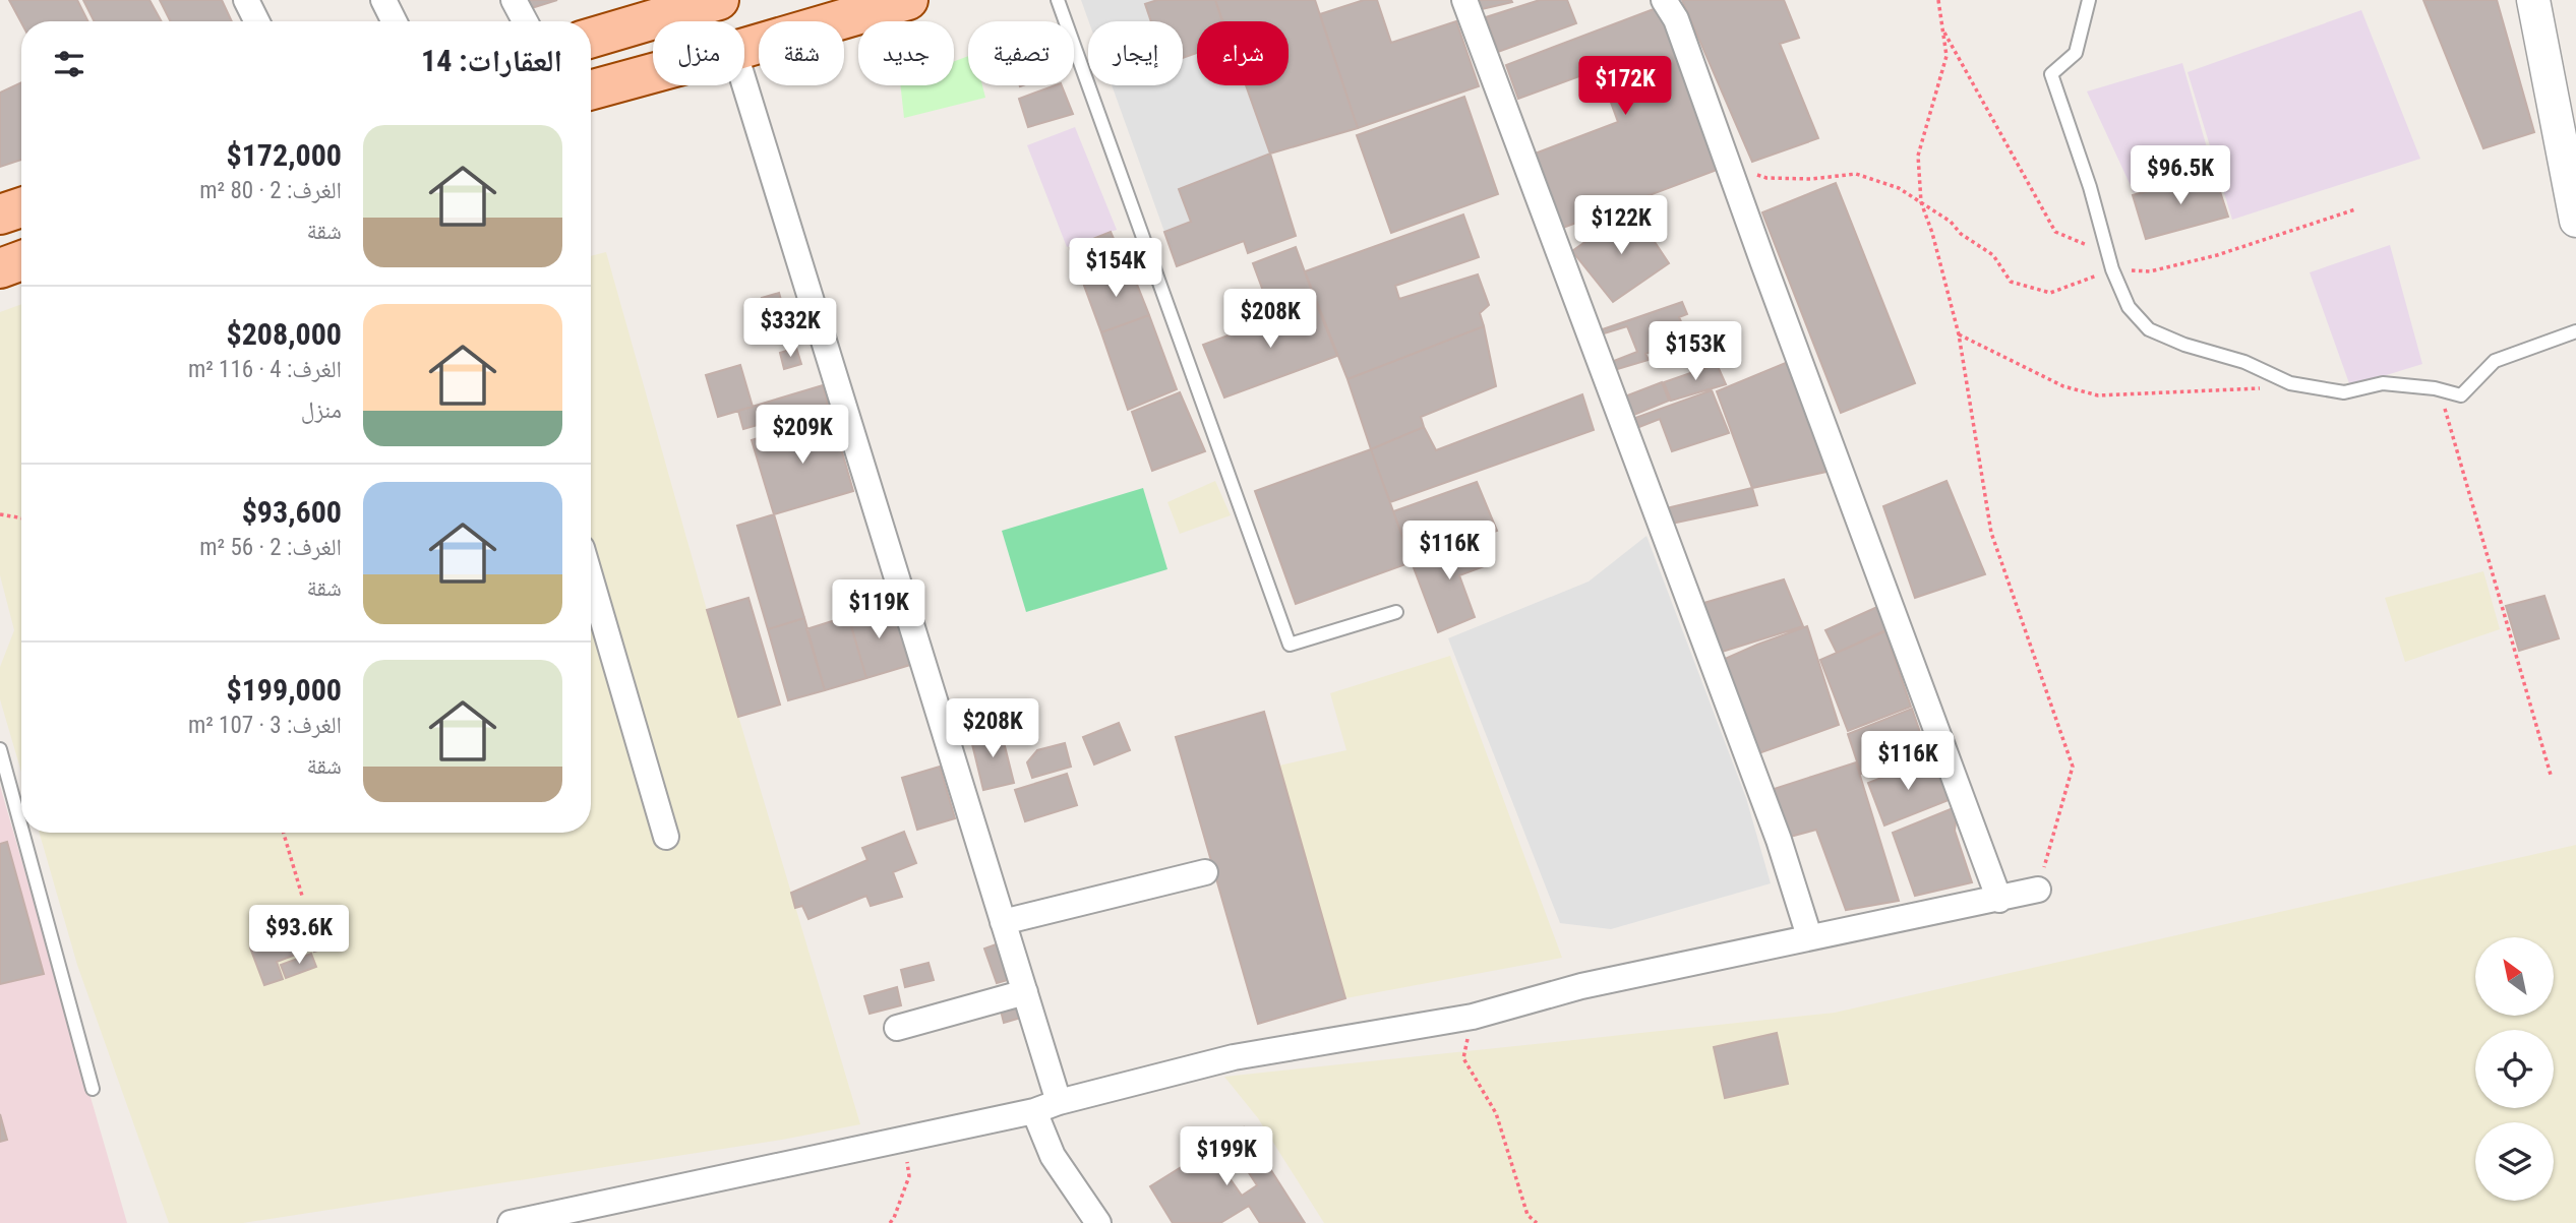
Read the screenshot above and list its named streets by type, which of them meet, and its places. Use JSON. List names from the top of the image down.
{
  "north": "top left",
  "page": {
    "chip": [
      "شراء",
      "إيجار",
      "تصفية",
      "جديد",
      "شقة",
      "منزل"
    ],
    "heading": "العقارات: 14",
    "price": [
      "$172K",
      "$96.5K",
      "$122K",
      "$154K",
      "$208K",
      "$332K",
      "$153K",
      "$209K",
      "$116K",
      "$119K",
      "$208K",
      "$116K",
      "$93.6K",
      "$199K"
    ],
    "list": [
      {
        "name": "$172,000",
        "note": "الغرف: 2 · 80 m² · شقة"
      },
      {
        "name": "$208,000",
        "note": "الغرف: 4 · 116 m² · منزل"
      },
      {
        "name": "$93,600",
        "note": "الغرف: 2 · 56 m² · شقة"
      },
      {
        "name": "$199,000",
        "note": "الغرف: 3 · 107 m² · شقة"
      }
    ]
  }
}
